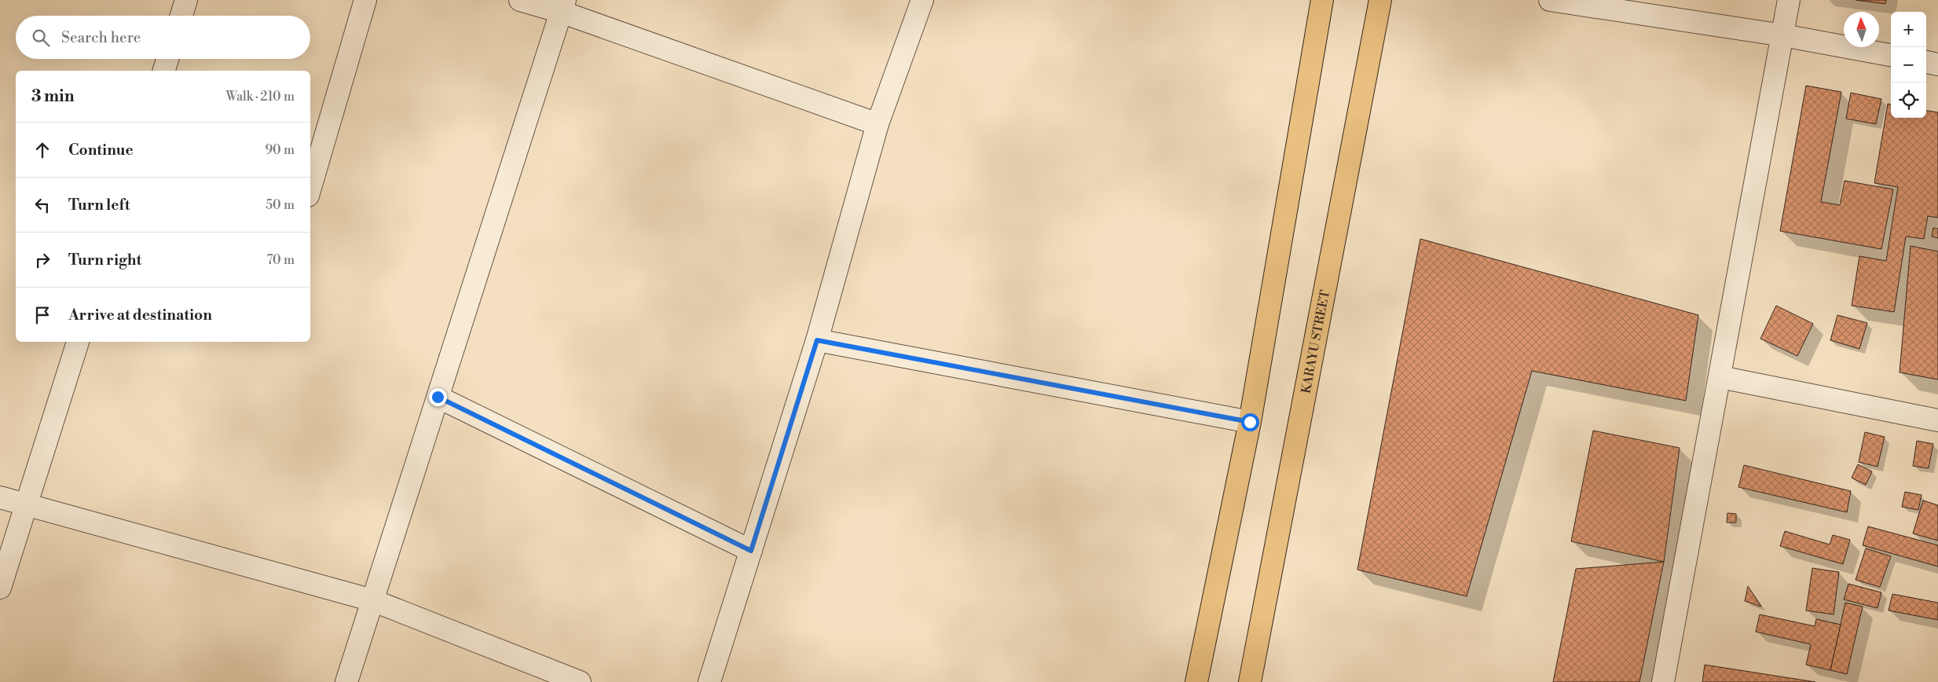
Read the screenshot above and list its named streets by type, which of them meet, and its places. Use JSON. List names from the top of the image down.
{
  "streets": {
    "main road": ["KARAYU STREET"]
  },
  "north": "top",
  "page": {
    "map_buttons": ["+", "−"],
    "search": "Search here",
    "heading": ["3 min", "Walk · 210 m"],
    "list": [
      ["Continue", "90 m"],
      ["Turn left", "50 m"],
      ["Turn right", "70 m"],
      "Arrive at destination"
    ]
  }
}
